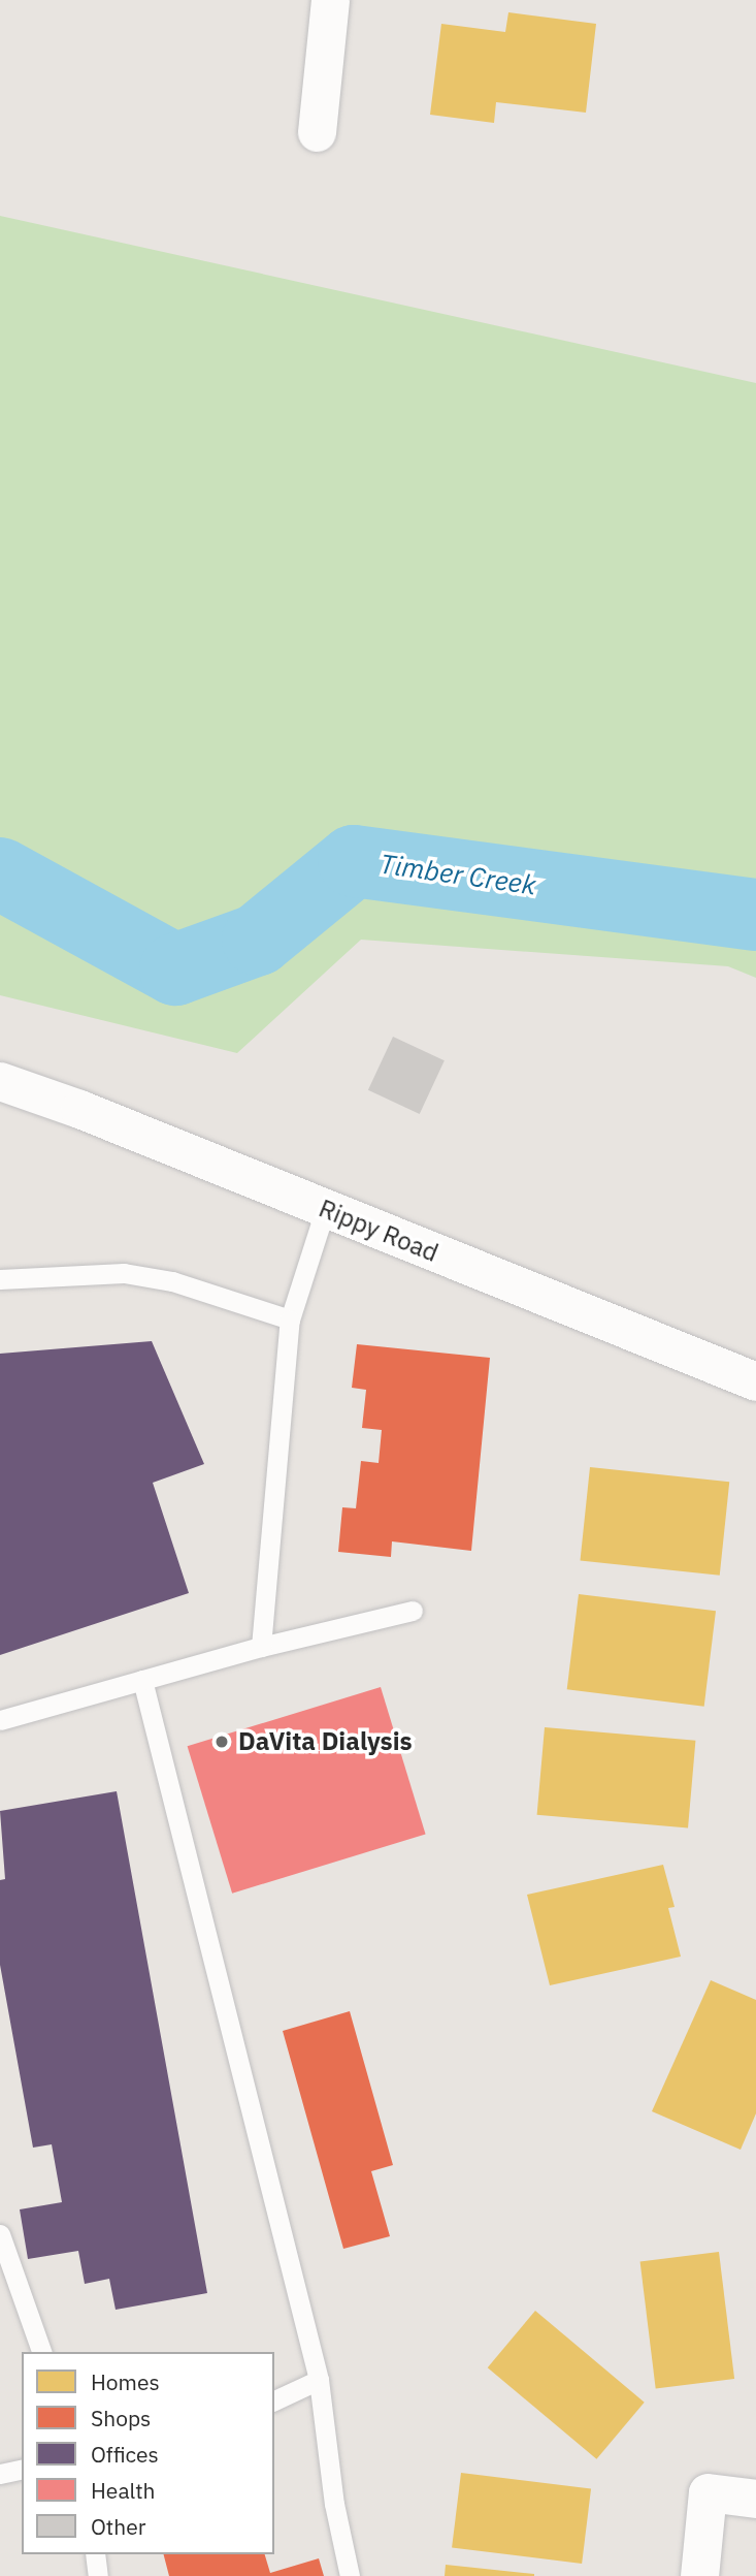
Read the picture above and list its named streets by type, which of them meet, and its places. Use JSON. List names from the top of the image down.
{
  "streets": {
    "street": ["Rippy Road"]
  },
  "water": ["Timber Creek"],
  "places": ["DaVita Dialysis"],
  "legend": [
    "Homes",
    "Shops",
    "Offices",
    "Health",
    "Other"
  ]
}
